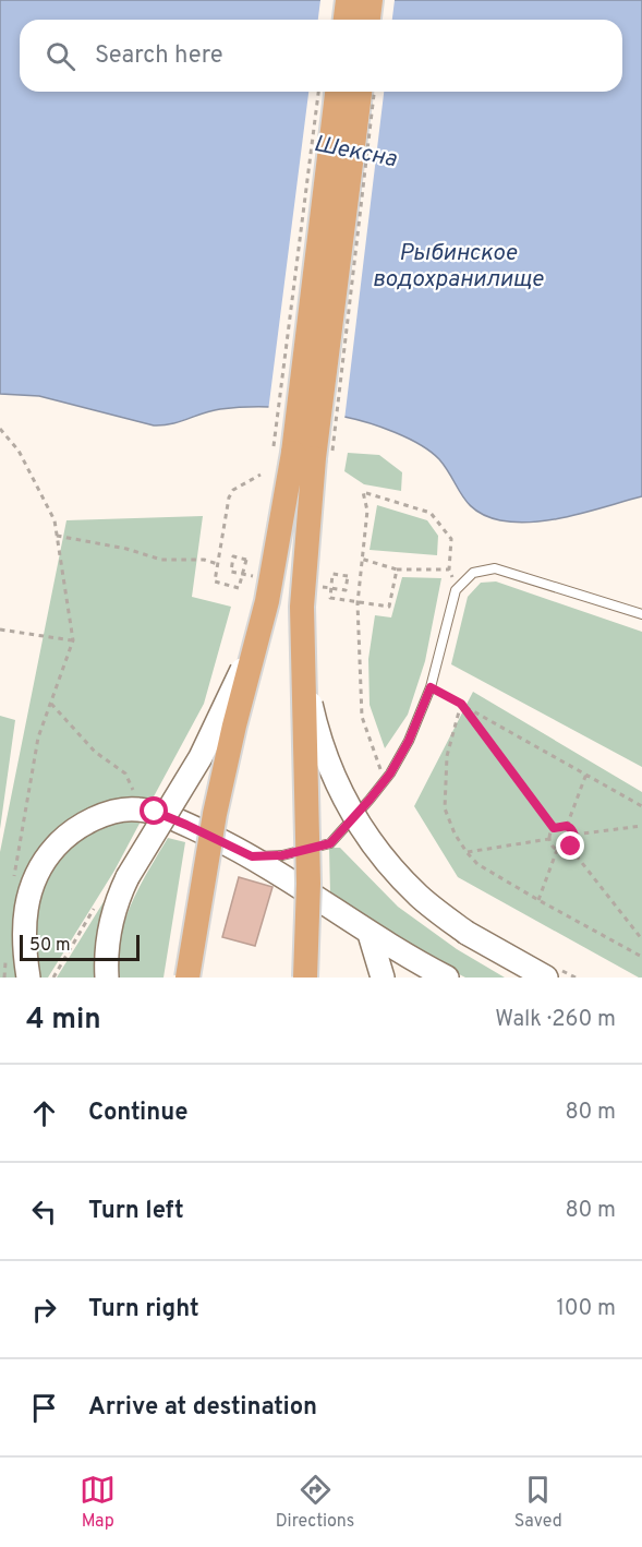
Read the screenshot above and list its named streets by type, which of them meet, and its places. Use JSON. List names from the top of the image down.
{
  "water": ["Шексна", "Рыбинское водохранилище"],
  "scale_bar": "50 m",
  "page": {
    "search": "Search here",
    "scale": "50 m",
    "heading": ["4 min", "Walk · 260 m"],
    "list": [
      ["Continue", "80 m"],
      ["Turn left", "80 m"],
      ["Turn right", "100 m"],
      "Arrive at destination"
    ],
    "nav": ["Map", "Directions", "Saved"]
  }
}
